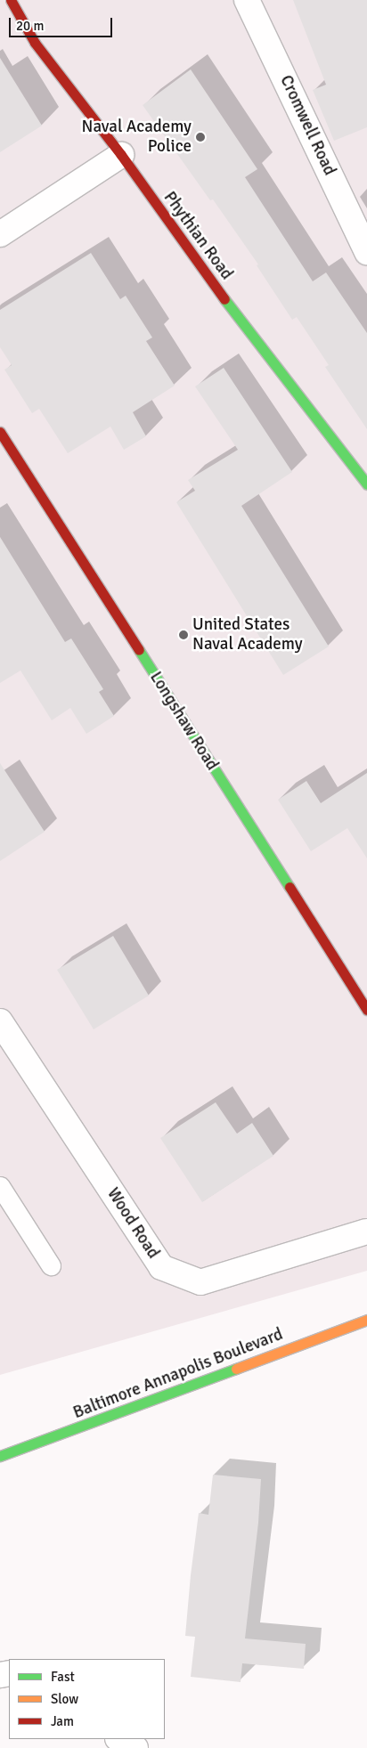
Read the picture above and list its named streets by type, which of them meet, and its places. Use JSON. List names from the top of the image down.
{
  "streets": {
    "street": [
      "Cromwell Road",
      "Phythian Road",
      "Longshaw Road",
      "Wood Road",
      "Baltimore Annapolis Boulevard"
    ]
  },
  "places": ["Naval Academy Police", "United States Naval Academy"],
  "legend": ["Fast", "Slow", "Jam"],
  "scale_bar": "20 m"
}
